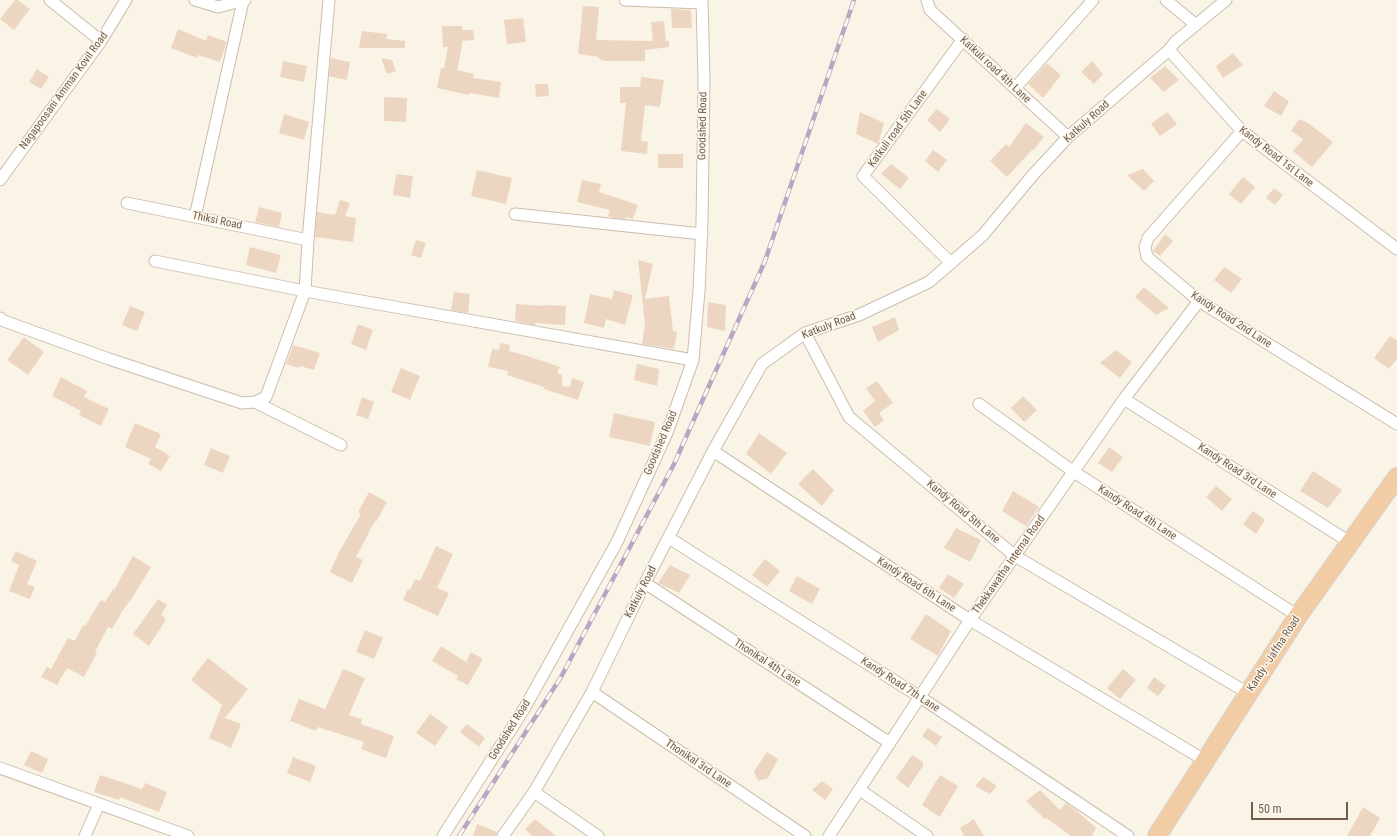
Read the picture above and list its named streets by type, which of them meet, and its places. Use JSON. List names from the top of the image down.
{
  "streets": {
    "highway": ["Kandy - Jaffna Road"],
    "street": [
      "Katkuli road 4th Lane",
      "Nagapoosani Amman Kovil Road",
      "Katkuly Road",
      "Goodshed Road",
      "Katkuli road 5th Lane",
      "Kandy Road 1st Lane",
      "Thiksi Road",
      "Kandy Road 2nd Lane",
      "Kandy Road 3rd Lane",
      "Kandy Road 5th Lane",
      "Kandy Road 4th Lane",
      "Thekkawatha Internal Road",
      "Kandy Road 6th Lane",
      "Thonikal 4th Lane",
      "Kandy Road 7th Lane",
      "Thonikal 3rd Lane"
    ]
  },
  "crossings": [
    ["Katkuli road 4th Lane", "Katkuly Road"],
    ["Katkuli road 4th Lane", "Katkuli road 5th Lane"],
    ["Katkuly Road", "Katkuli road 5th Lane"],
    ["Katkuly Road", "Kandy Road 1st Lane"],
    ["Katkuly Road", "Kandy Road 5th Lane"],
    ["Katkuly Road", "Kandy Road 6th Lane"],
    ["Katkuly Road", "Thonikal 4th Lane"],
    ["Katkuly Road", "Kandy Road 7th Lane"],
    ["Katkuly Road", "Thonikal 3rd Lane"],
    ["Kandy Road 1st Lane", "Kandy Road 2nd Lane"],
    ["Kandy Road 2nd Lane", "Thekkawatha Internal Road"],
    ["Kandy Road 3rd Lane", "Thekkawatha Internal Road"],
    ["Kandy Road 3rd Lane", "Kandy - Jaffna Road"],
    ["Kandy Road 5th Lane", "Thekkawatha Internal Road"],
    ["Kandy Road 5th Lane", "Kandy - Jaffna Road"],
    ["Kandy Road 4th Lane", "Thekkawatha Internal Road"],
    ["Kandy Road 4th Lane", "Kandy - Jaffna Road"],
    ["Thekkawatha Internal Road", "Kandy Road 6th Lane"],
    ["Thekkawatha Internal Road", "Thonikal 4th Lane"],
    ["Thekkawatha Internal Road", "Kandy Road 7th Lane"],
    ["Kandy Road 6th Lane", "Kandy - Jaffna Road"]
  ],
  "scale_bar": "50 m"
}
